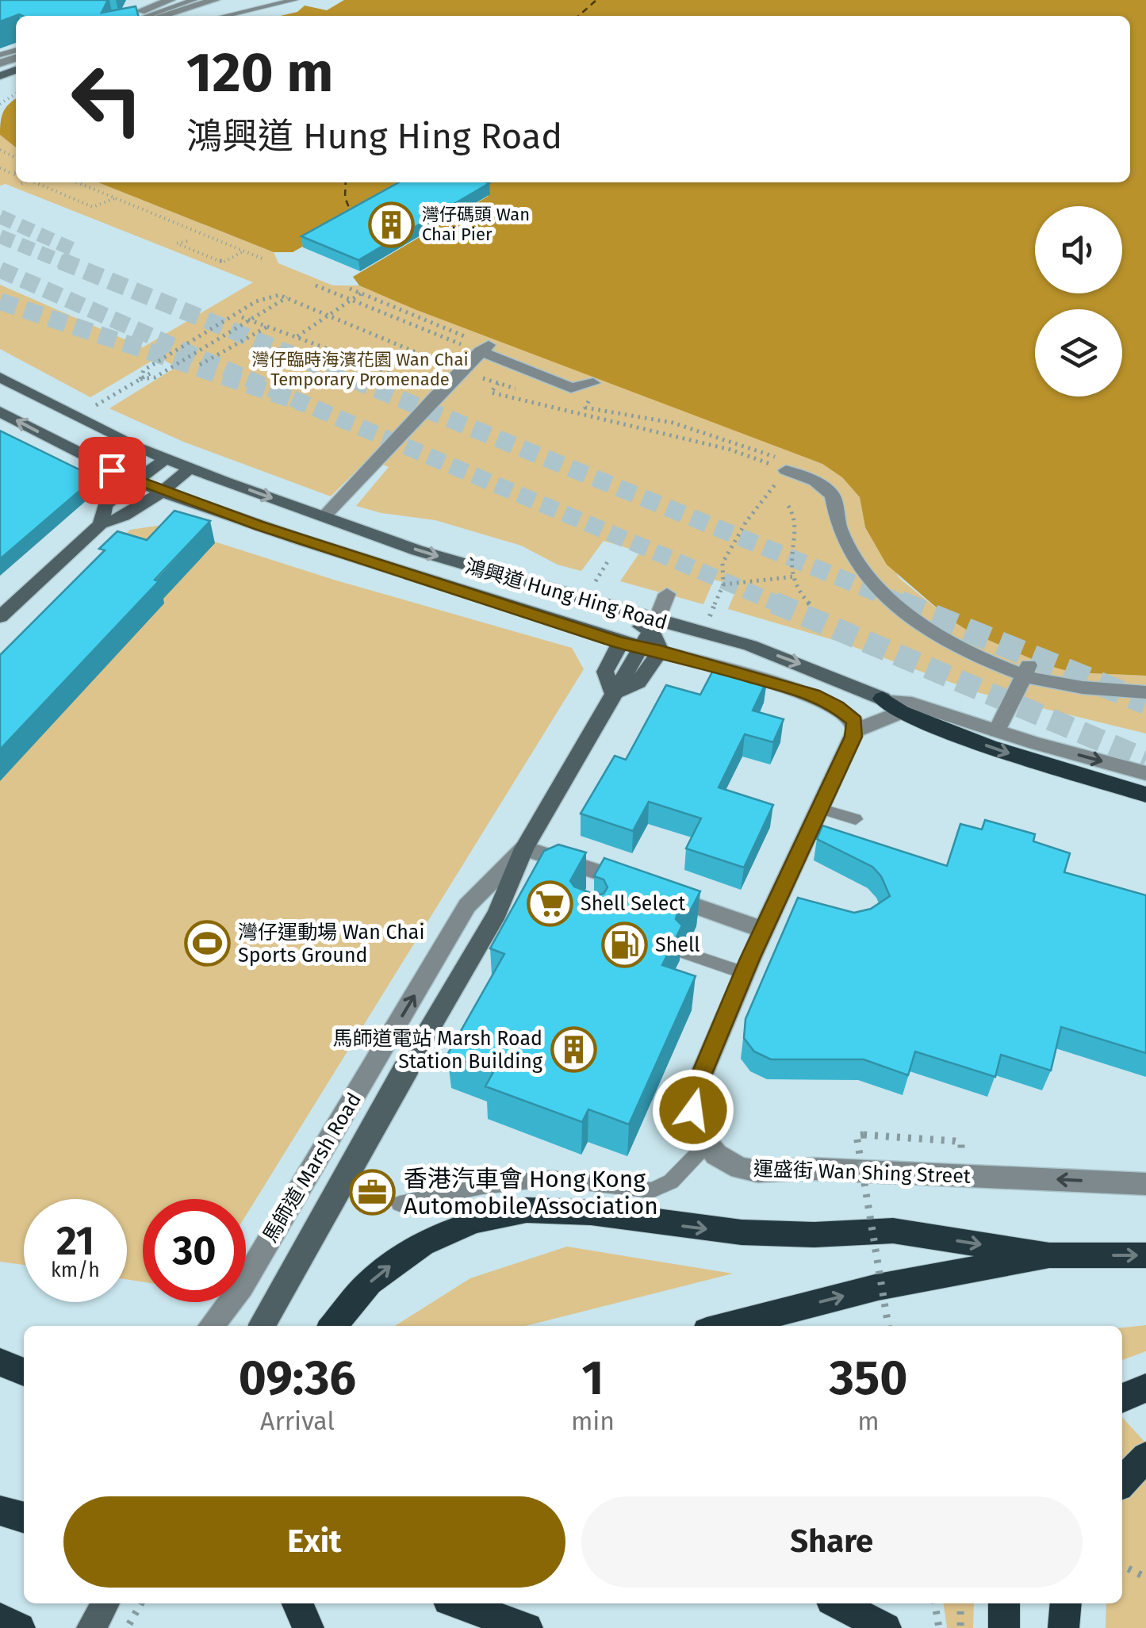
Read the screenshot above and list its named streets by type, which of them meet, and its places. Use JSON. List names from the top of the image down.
{
  "streets": {
    "main road": ["鴻興道 Hung Hing Road", "馬師道 Marsh Road"],
    "street": ["運盛街 Wan Shing Street"]
  },
  "crossings": [
    ["鴻興道 Hung Hing Road", "馬師道 Marsh Road"]
  ],
  "one_way": ["運盛街 Wan Shing Street"],
  "parks": ["灣仔臨時海濱花園 Wan Chai Temporary Promenade"],
  "places": {
    "building": ["灣仔碼頭 Wan Chai Pier", "馬師道電站 Marsh Road Station Building"],
    "supermarket": ["Shell Select"],
    "sports": ["灣仔運動場 Wan Chai Sports Ground"],
    "fuel station": ["Shell"],
    "office": ["香港汽車會 Hong Kong Automobile Association"]
  },
  "page": {
    "turn": ["120 m", "鴻興道 Hung Hing Road"],
    "speed": "21 km/h",
    "limit": "30",
    "eta": [
      "09:36",
      "Arrival",
      "1",
      "min",
      "350",
      "m"
    ],
    "buttons": ["Exit", "Share"]
  }
}
